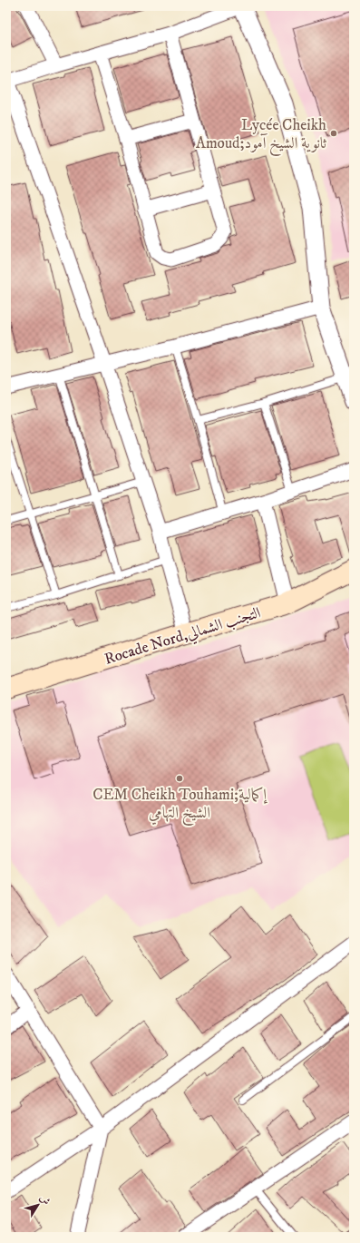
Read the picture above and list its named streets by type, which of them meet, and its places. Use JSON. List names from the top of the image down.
{
  "streets": {
    "main road": ["Rocade Nord,التجنب الشمالي"]
  },
  "places": ["Lycée Cheikh Amoud;ثانوية الشيخ آمود", "CEM Cheikh Touhami;إكمالية الشيخ التهامي"],
  "north": "top right"
}
